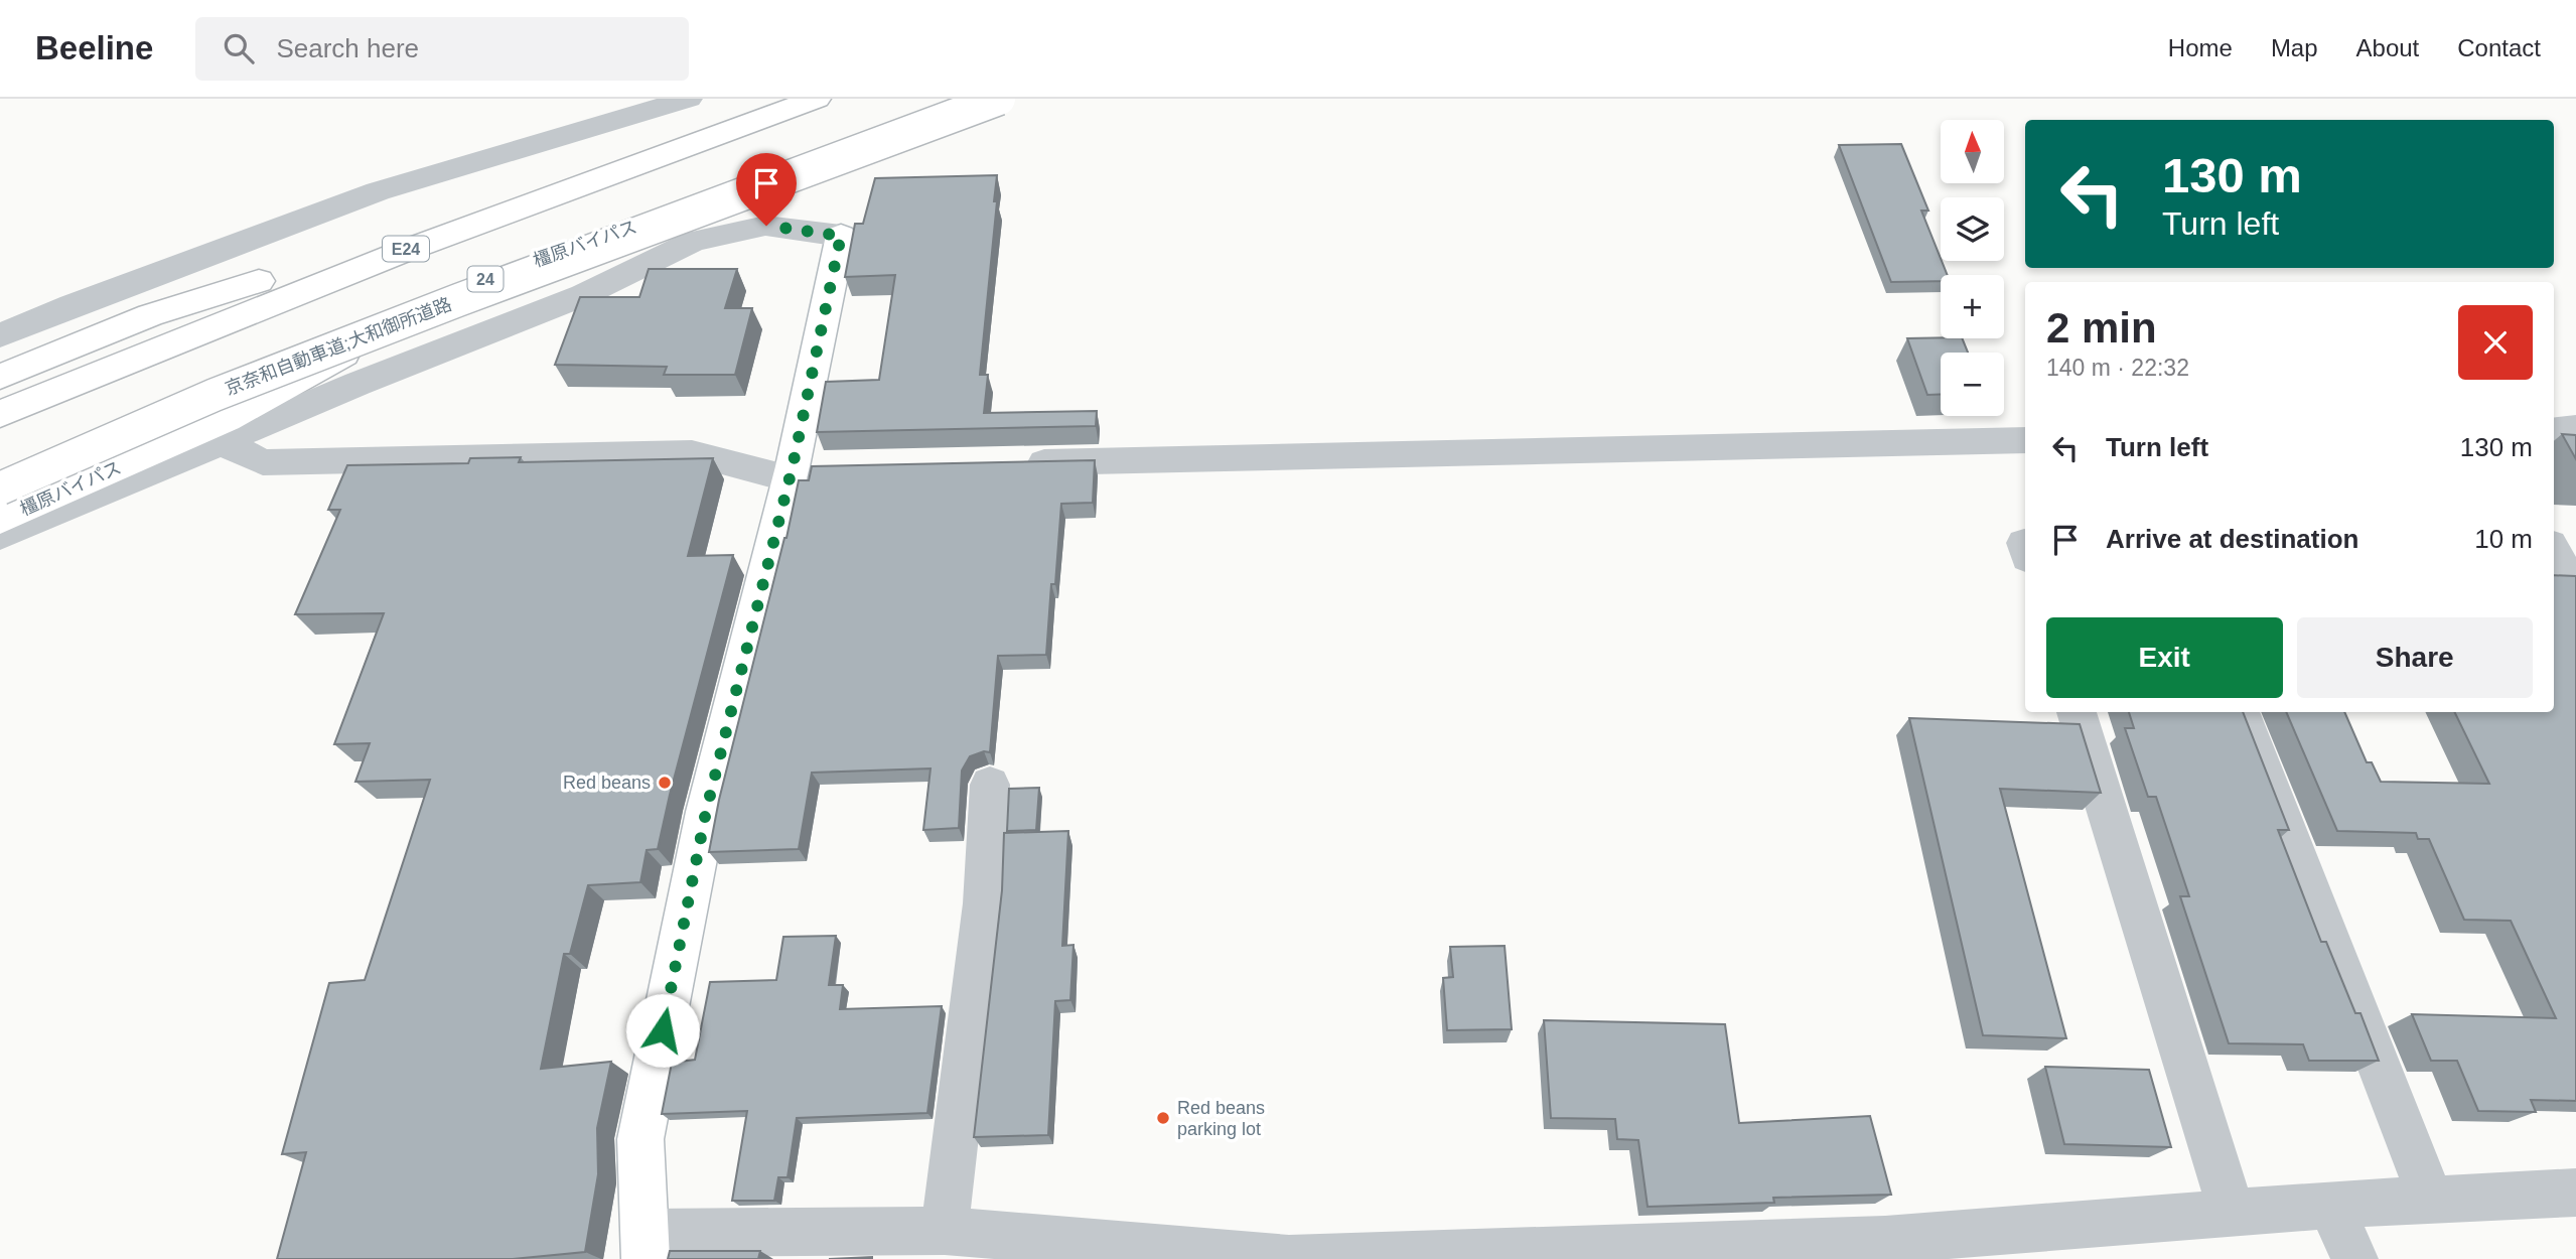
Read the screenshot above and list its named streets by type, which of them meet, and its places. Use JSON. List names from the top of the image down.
{
  "streets": {
    "main road": [
      "橿原バイパス",
      "E24",
      "24",
      "京奈和自動車道;大和御所道路"
    ]
  },
  "crossings": [
    ["橿原バイパス", "京奈和自動車道;大和御所道路"]
  ],
  "places": ["Red beans", "Red beans parking lot"],
  "north": "top",
  "page": {
    "header": "Beeline",
    "search": "Search here",
    "nav": [
      "Home",
      "Map",
      "About",
      "Contact"
    ],
    "map_buttons": ["+", "−"],
    "turn": ["130 m", "Turn left"],
    "heading": ["2 min", "140 m · 22:32"],
    "list": [
      {
        "name": "Turn left",
        "value": "130 m"
      },
      {
        "name": "Arrive at destination",
        "value": "10 m"
      }
    ],
    "buttons": ["Exit", "Share"]
  }
}
